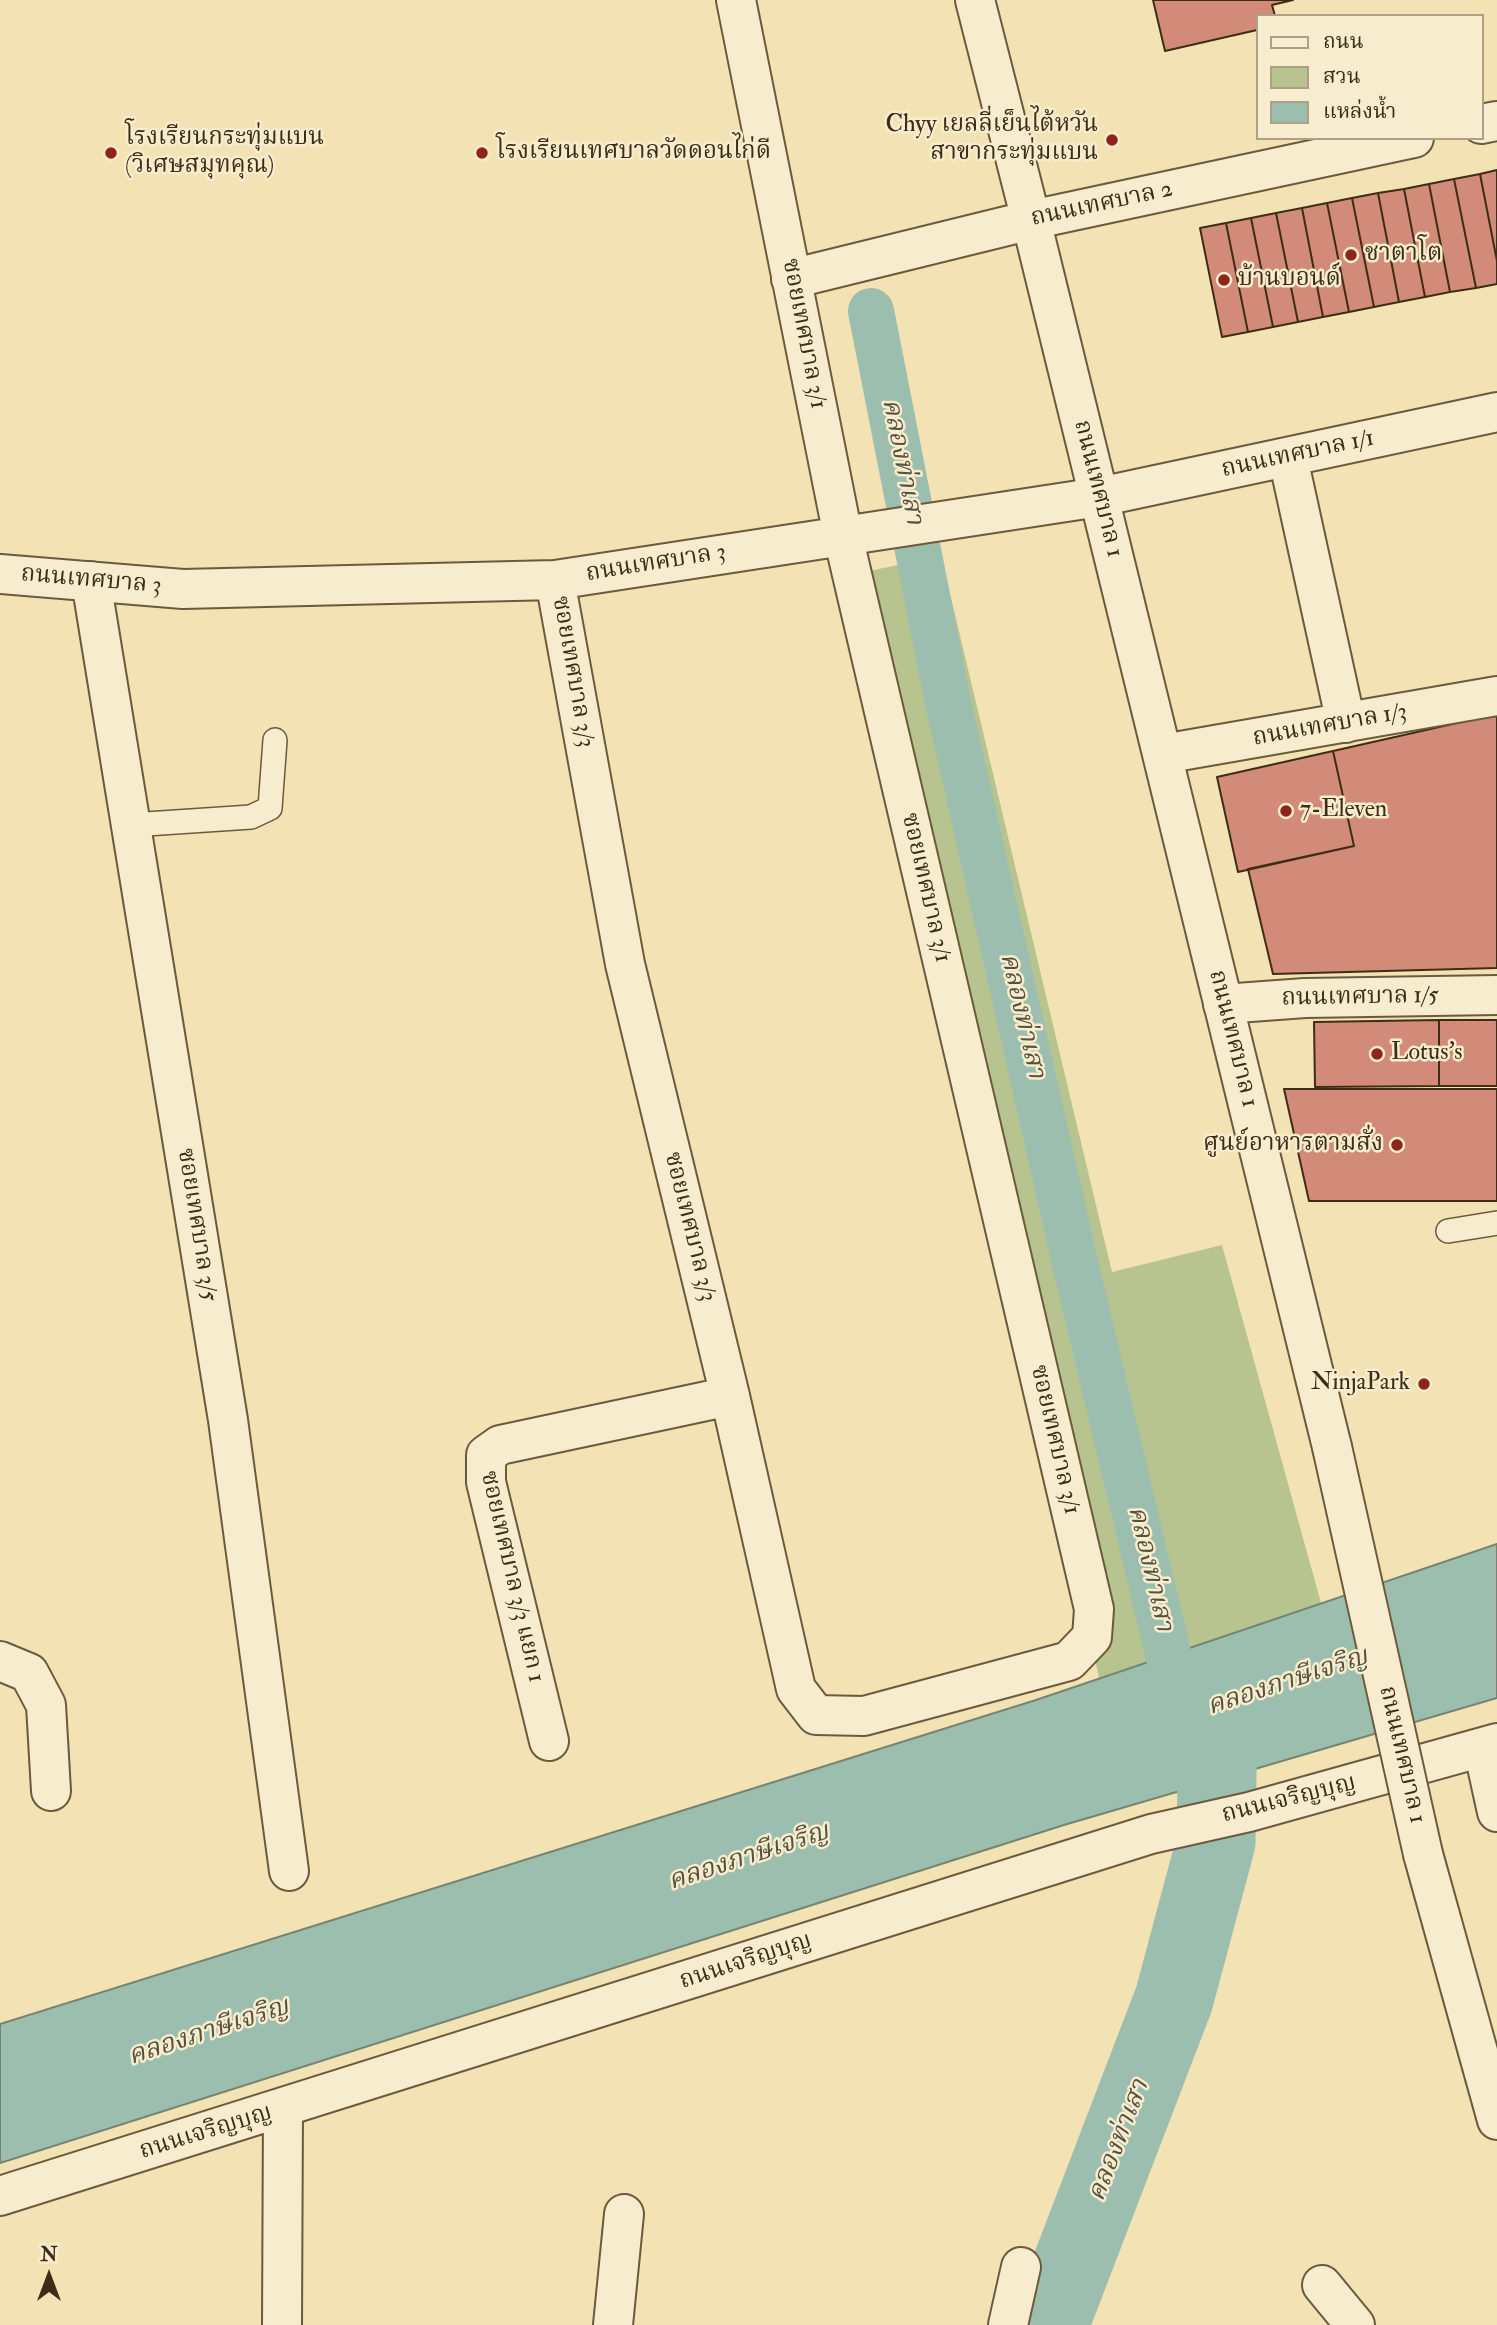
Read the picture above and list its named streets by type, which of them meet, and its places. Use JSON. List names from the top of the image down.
{
  "streets": {
    "street": [
      "ถนนเทศบาล 2",
      "ซอยเทศบาล 3/1",
      "ถนนเทศบาล 1/1",
      "ถนนเทศบาล 1",
      "ถนนเทศบาล 3",
      "ซอยเทศบาล 3/3",
      "ถนนเทศบาล 1/3",
      "ถนนเทศบาล 1/5",
      "ซอยเทศบาล 3/5",
      "ซอยเทศบาล 3/3 แยก 1",
      "ถนนเจริญบุญ"
    ]
  },
  "crossings": [
    ["ถนนเทศบาล 2", "ซอยเทศบาล 3/1"],
    ["ถนนเทศบาล 2", "ถนนเทศบาล 1"],
    ["ซอยเทศบาล 3/1", "ถนนเทศบาล 3"],
    ["ซอยเทศบาล 3/1", "ซอยเทศบาล 3/3"],
    ["ถนนเทศบาล 1/1", "ถนนเทศบาล 1"],
    ["ถนนเทศบาล 1/1", "ถนนเทศบาล 3"],
    ["ถนนเทศบาล 1", "ถนนเทศบาล 3"],
    ["ถนนเทศบาล 1", "ถนนเทศบาล 1/3"],
    ["ถนนเทศบาล 1", "ถนนเทศบาล 1/5"],
    ["ถนนเทศบาล 3", "ซอยเทศบาล 3/3"],
    ["ถนนเทศบาล 3", "ซอยเทศบาล 3/5"],
    ["ซอยเทศบาล 3/3", "ซอยเทศบาล 3/3 แยก 1"]
  ],
  "water": ["คลองท่าเสา", "คลองภาษีเจริญ"],
  "places": [
    "Chyy เยลลี่เย็นไต้หวัน สาขากระทุ่มแบน",
    "โรงเรียนกระทุ่มแบน (วิเศษสมุทคุณ)",
    "โรงเรียนเทศบาลวัดดอนไก่ดี",
    "ชาตาโต",
    "บ้านบอนด์",
    "7-Eleven",
    "Lotus's",
    "ศูนย์อาหารตามสั่ง",
    "NinjaPark"
  ],
  "legend": ["ถนน", "สวน", "แหล่งน้ำ"],
  "north": "top"
}
